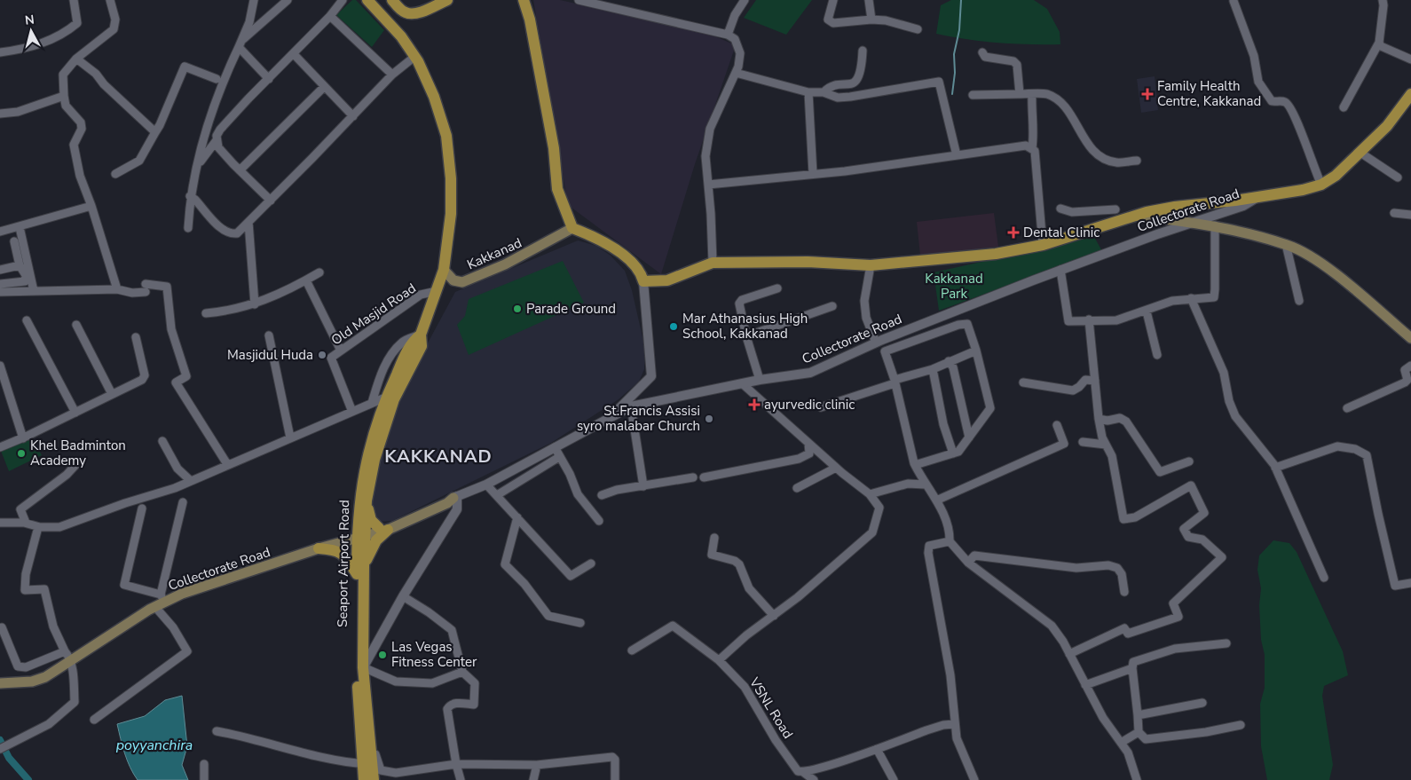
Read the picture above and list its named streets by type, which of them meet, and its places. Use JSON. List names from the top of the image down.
{
  "streets": {
    "main road": ["Collectorate Road", "Kakkanad", "Seaport Airport Road"],
    "street": ["Old Masjid Road", "VSNL Road"]
  },
  "crossings": [
    ["Collectorate Road", "Seaport Airport Road"],
    ["Kakkanad", "Seaport Airport Road"],
    ["Old Masjid Road", "Seaport Airport Road"]
  ],
  "districts": ["KAKKANAD"],
  "water": ["poyyanchira"],
  "parks": ["Kakkanad Park"],
  "places": {
    "health": ["Family Health Centre, Kakkanad", "Dental Clinic", "ayurvedic clinic"],
    "other": [
      "Parade Ground",
      "Mar Athanasius High School, Kakkanad",
      "Masjidul Huda",
      "St.Francis Assisi syro malabar Church",
      "Khel Badminton Academy",
      "Las Vegas Fitness Center"
    ]
  },
  "north": "top"
}
